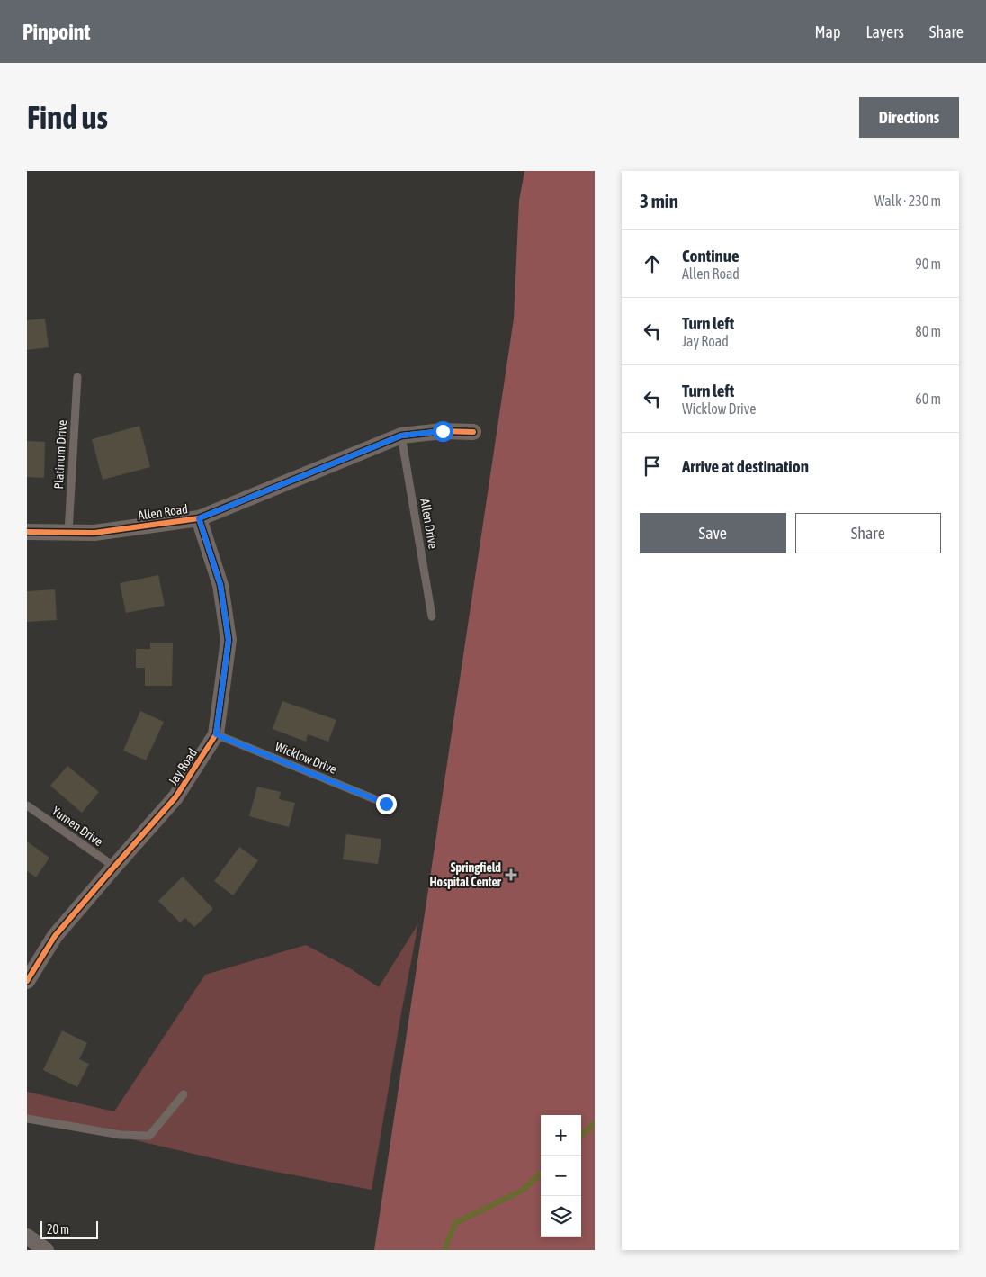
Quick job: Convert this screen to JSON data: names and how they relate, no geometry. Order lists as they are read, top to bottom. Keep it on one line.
{"streets":{"street":["Allen Road","Jay Road"],"lane":["Platinum Drive","Allen Drive","Wicklow Drive","Yumen Drive"]},"crossings":[["Platinum Drive","Allen Road"],["Allen Road","Allen Drive"],["Allen Road","Jay Road"],["Wicklow Drive","Jay Road"],["Jay Road","Yumen Drive"]],"places":{"health":["Springfield Hospital Center"]},"scale_bar":"20 m","page":{"header":"Pinpoint","nav":["Map","Layers","Share"],"buttons":["Directions",["Save","Share"]],"title":"Find us","heading":["3 min","Walk · 230 m"],"list":[["Continue","Allen Road","90 m"],["Turn left","Jay Road","80 m"],["Turn left","Wicklow Drive","60 m"],"Arrive at destination"],"map_buttons":["+","−"],"scale":"20 m"}}
